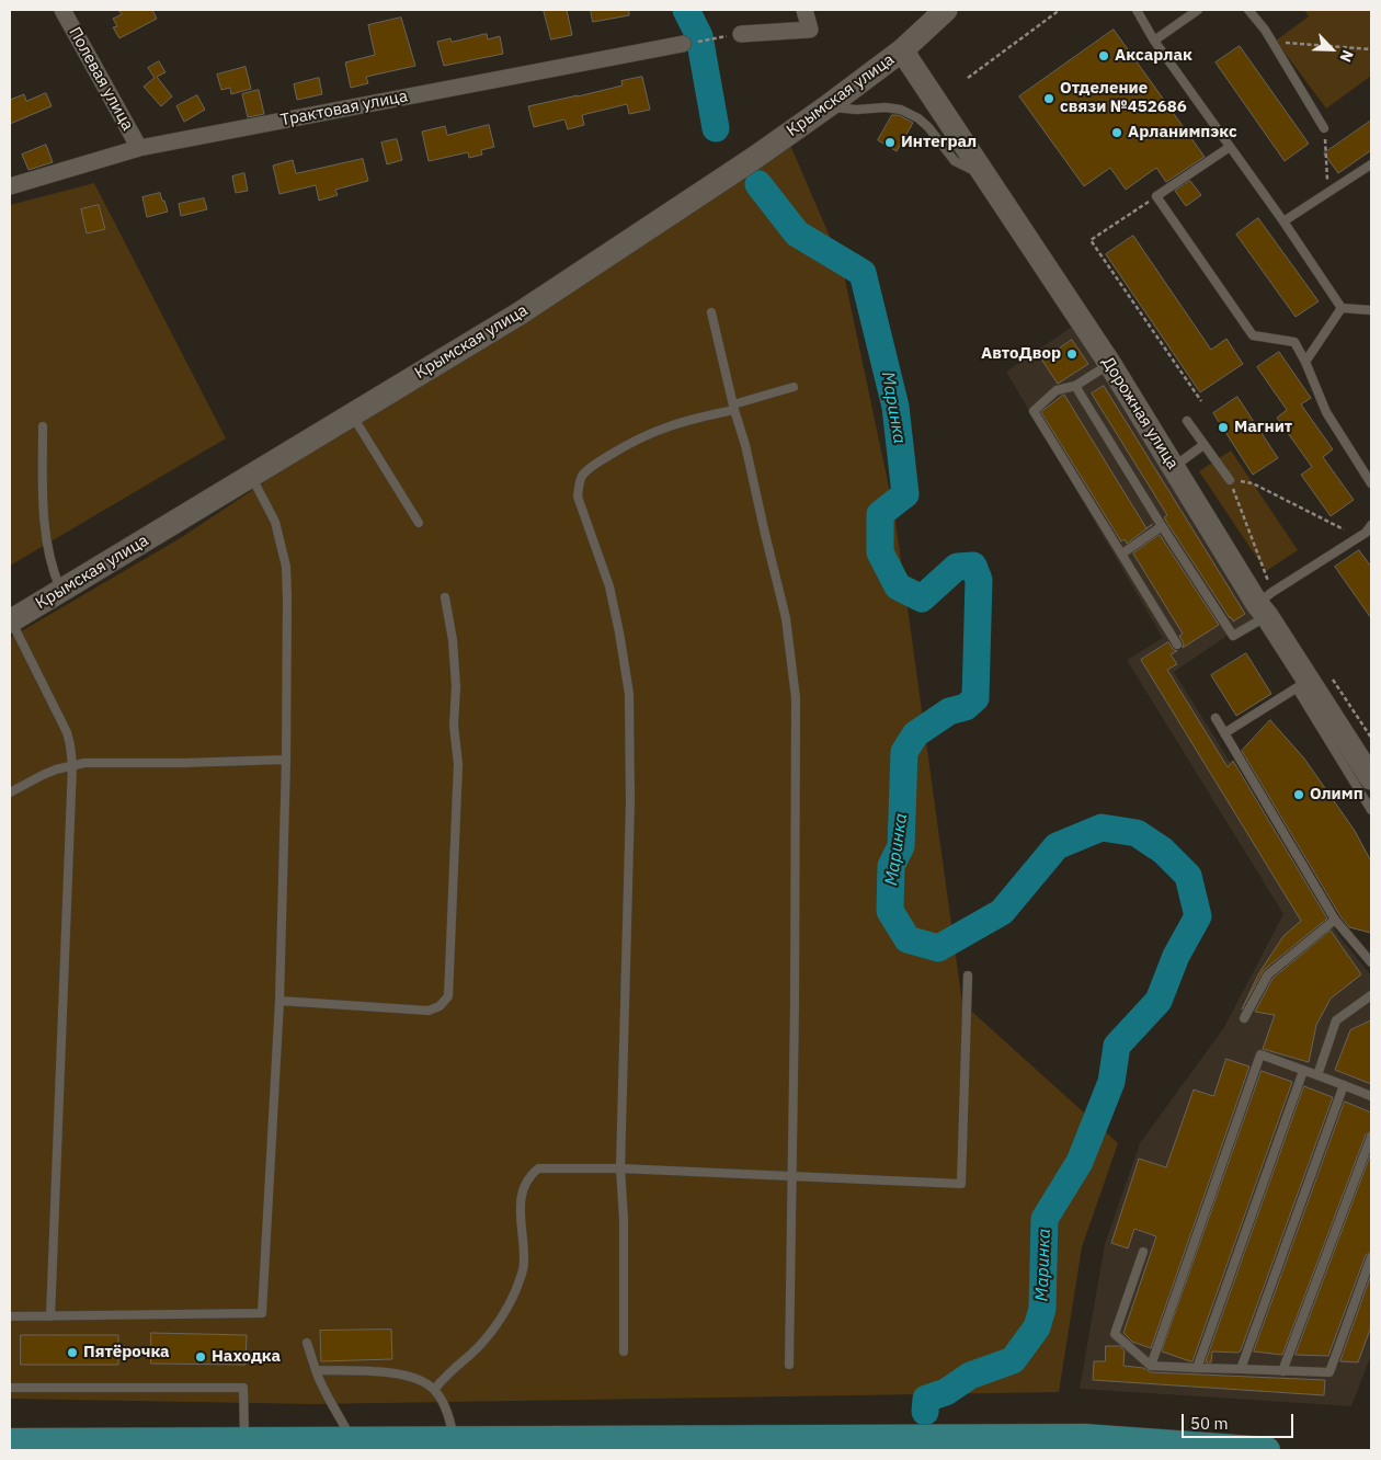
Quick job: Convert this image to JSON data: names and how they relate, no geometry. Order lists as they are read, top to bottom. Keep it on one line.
{"streets":{"main road":["Крымская улица","Дорожная улица"],"street":["Полевая улица","Трактовая улица"]},"crossings":[["Полевая улица","Трактовая улица"],["Крымская улица","Дорожная улица"]],"water":["Маринка"],"places":["Аксарлак","Отделение связи №452686","Арланимпэкс","Интеграл","АвтоДвор","Магнит","Олимп","Пятёрочка","Находка"],"scale_bar":"50 m","north":"bottom right"}
